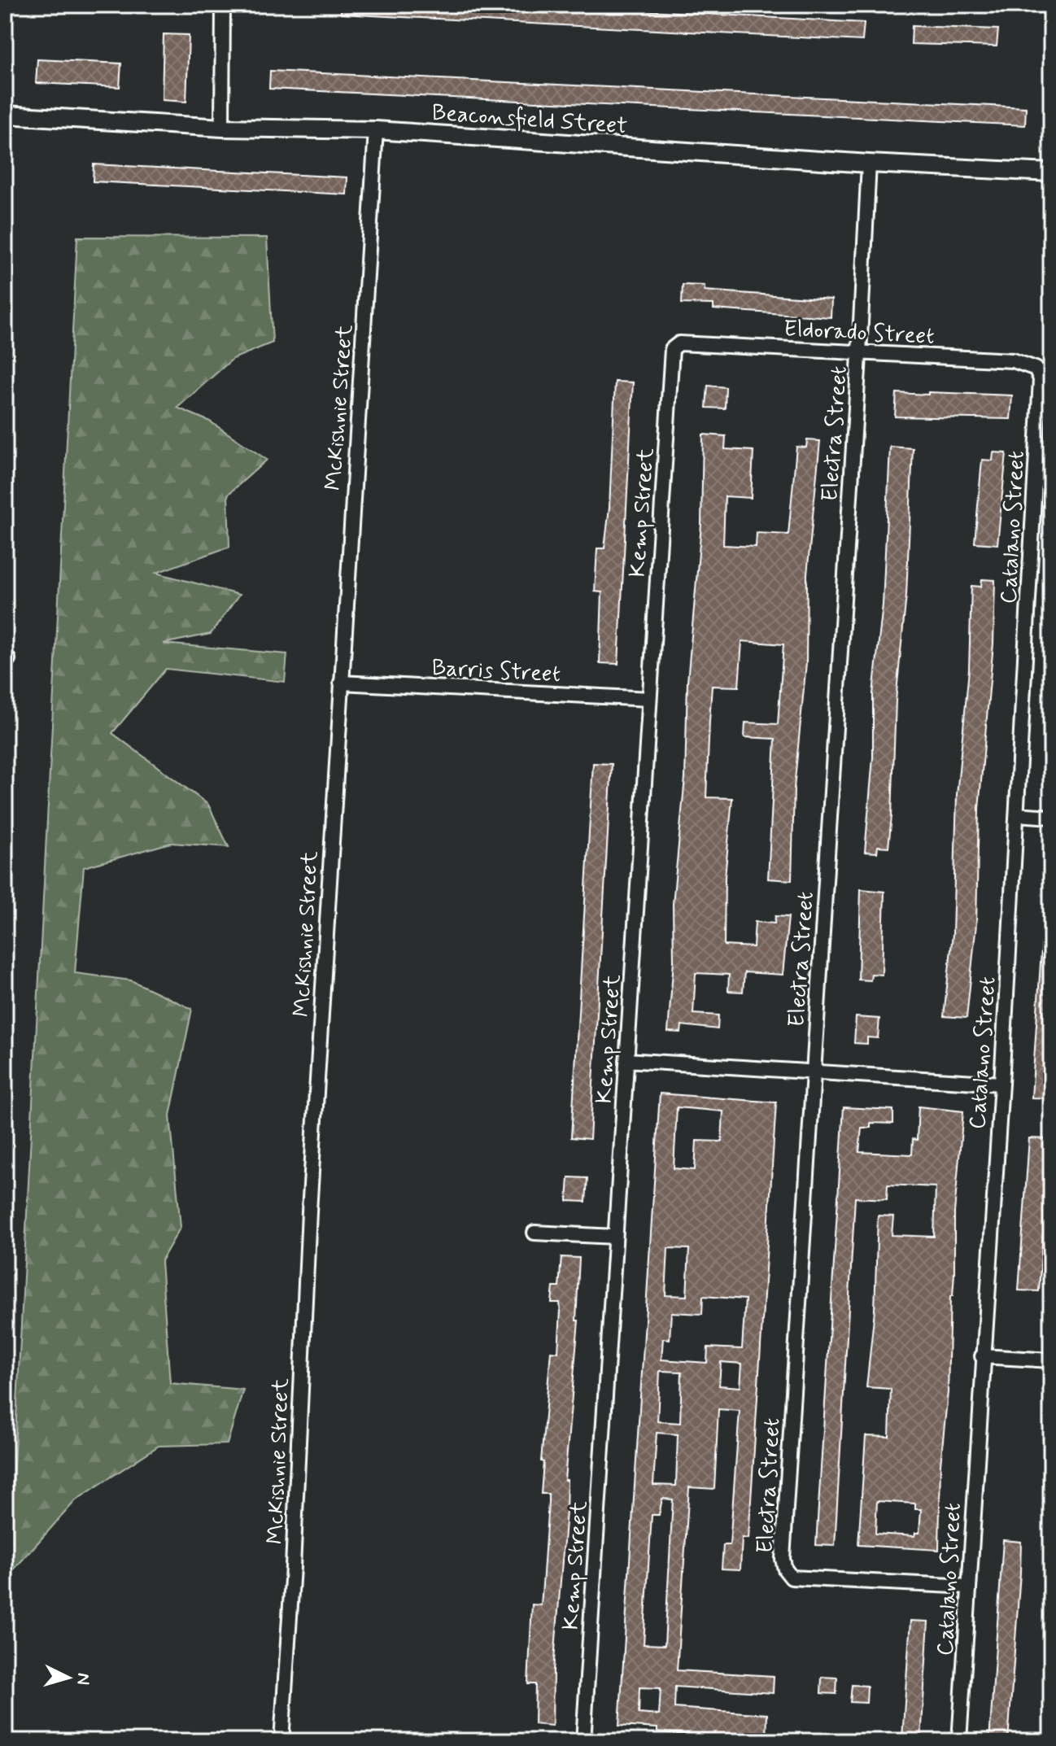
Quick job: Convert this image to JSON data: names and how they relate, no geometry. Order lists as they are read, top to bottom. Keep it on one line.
{"streets":{"street":["Beaconsfield Street","Eldorado Street","McKishnie Street","Electra Street","Kemp Street","Catalano Street","Barris Street"]},"crossings":[["Beaconsfield Street","McKishnie Street"],["Beaconsfield Street","Electra Street"],["Eldorado Street","Electra Street"],["Eldorado Street","Kemp Street"],["Eldorado Street","Catalano Street"],["McKishnie Street","Barris Street"],["Electra Street","Catalano Street"],["Kemp Street","Barris Street"]],"north":"right"}
